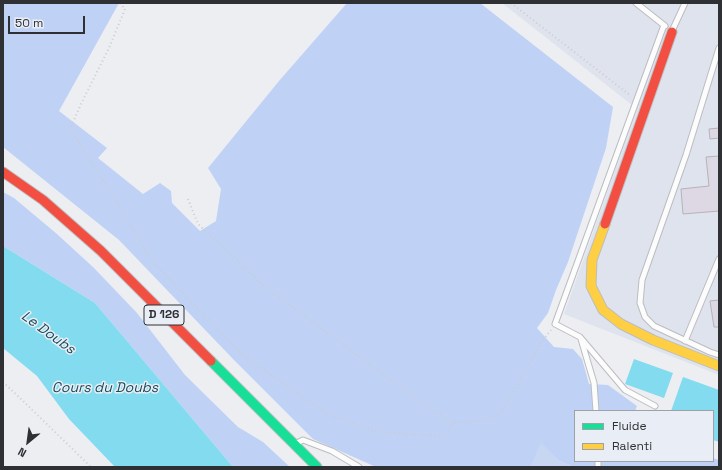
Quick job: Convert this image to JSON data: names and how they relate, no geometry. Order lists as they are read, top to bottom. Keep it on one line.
{"streets":{"main road":["D 126"]},"water":["Le Doubs","Cours du Doubs"],"legend":["Fluide","Ralenti"],"scale_bar":"50 m","north":"bottom left"}
